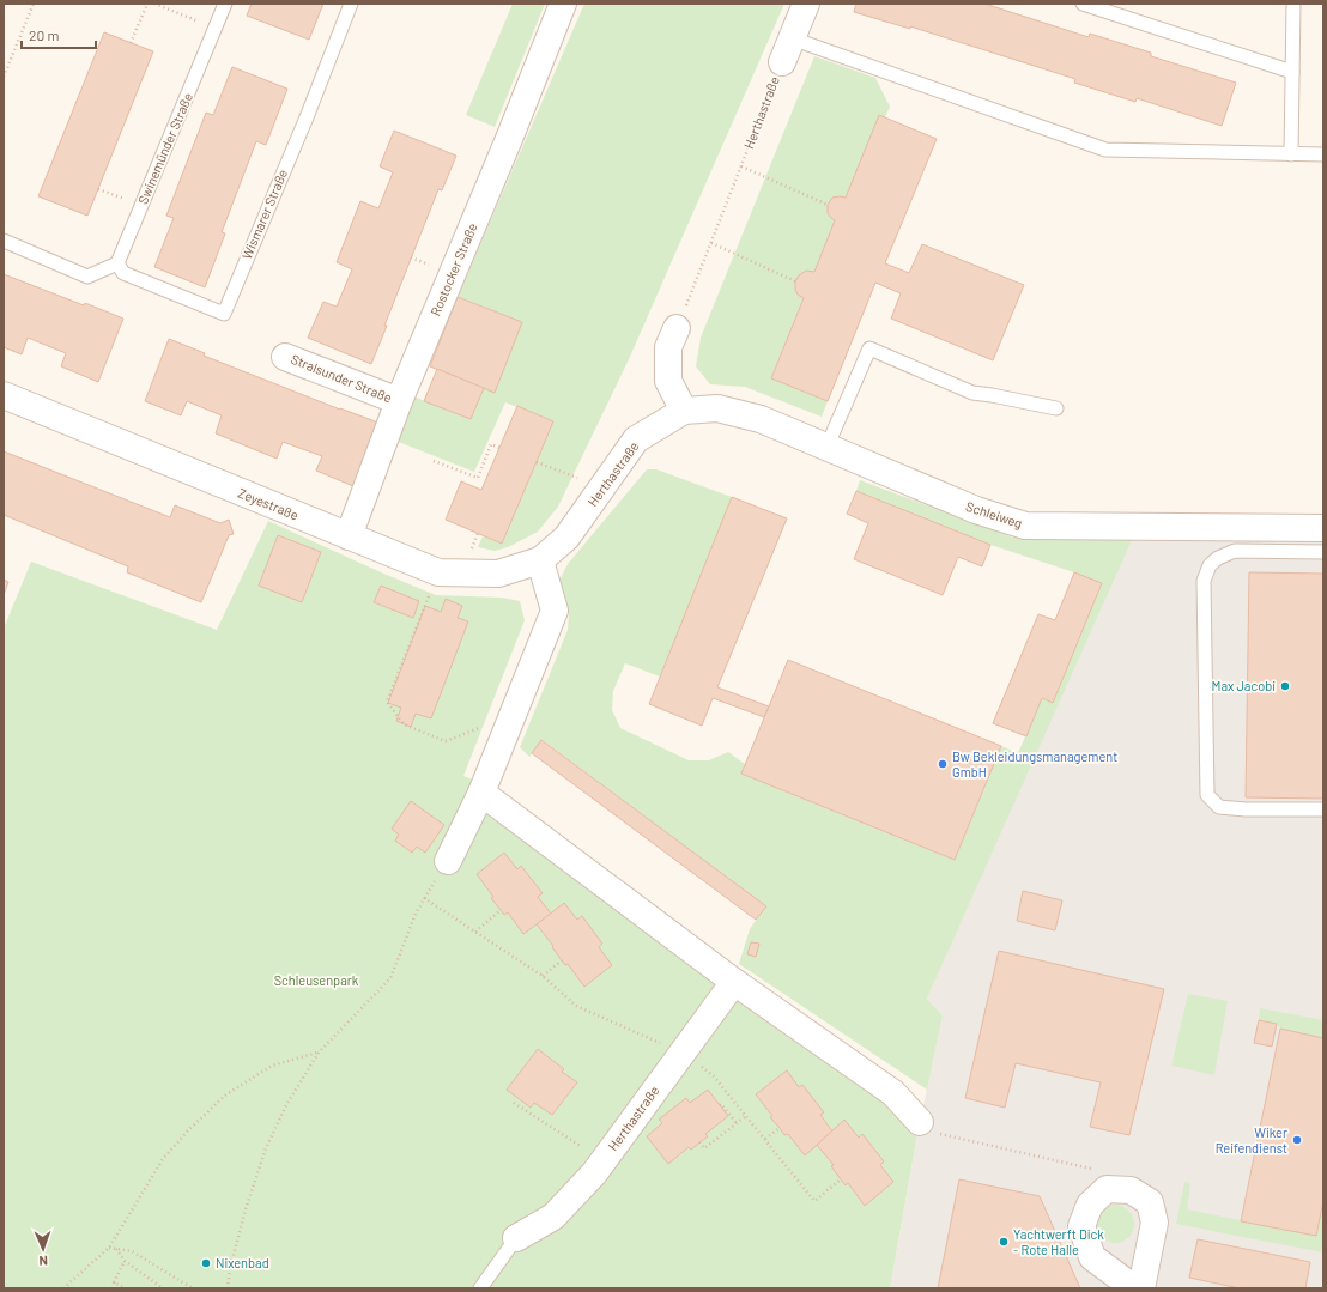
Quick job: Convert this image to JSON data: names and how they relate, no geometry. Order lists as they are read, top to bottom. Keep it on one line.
{"streets":{"street":["Herthastraße","Rostocker Straße","Stralsunder Straße","Zeyestraße","Schleiweg"],"lane":["Swinemünder Straße","Wismarer Straße"]},"crossings":[["Herthastraße","Zeyestraße"],["Herthastraße","Schleiweg"],["Swinemünder Straße","Wismarer Straße"],["Rostocker Straße","Stralsunder Straße"],["Rostocker Straße","Zeyestraße"]],"parks":["Schleusenpark"],"places":["Max Jacobi","Bw Bekleidungsmanagement GmbH","Wiker Reifendienst","Yachtwerft Dick - Rote Halle","Nixenbad"],"scale_bar":"20 m","north":"bottom"}
